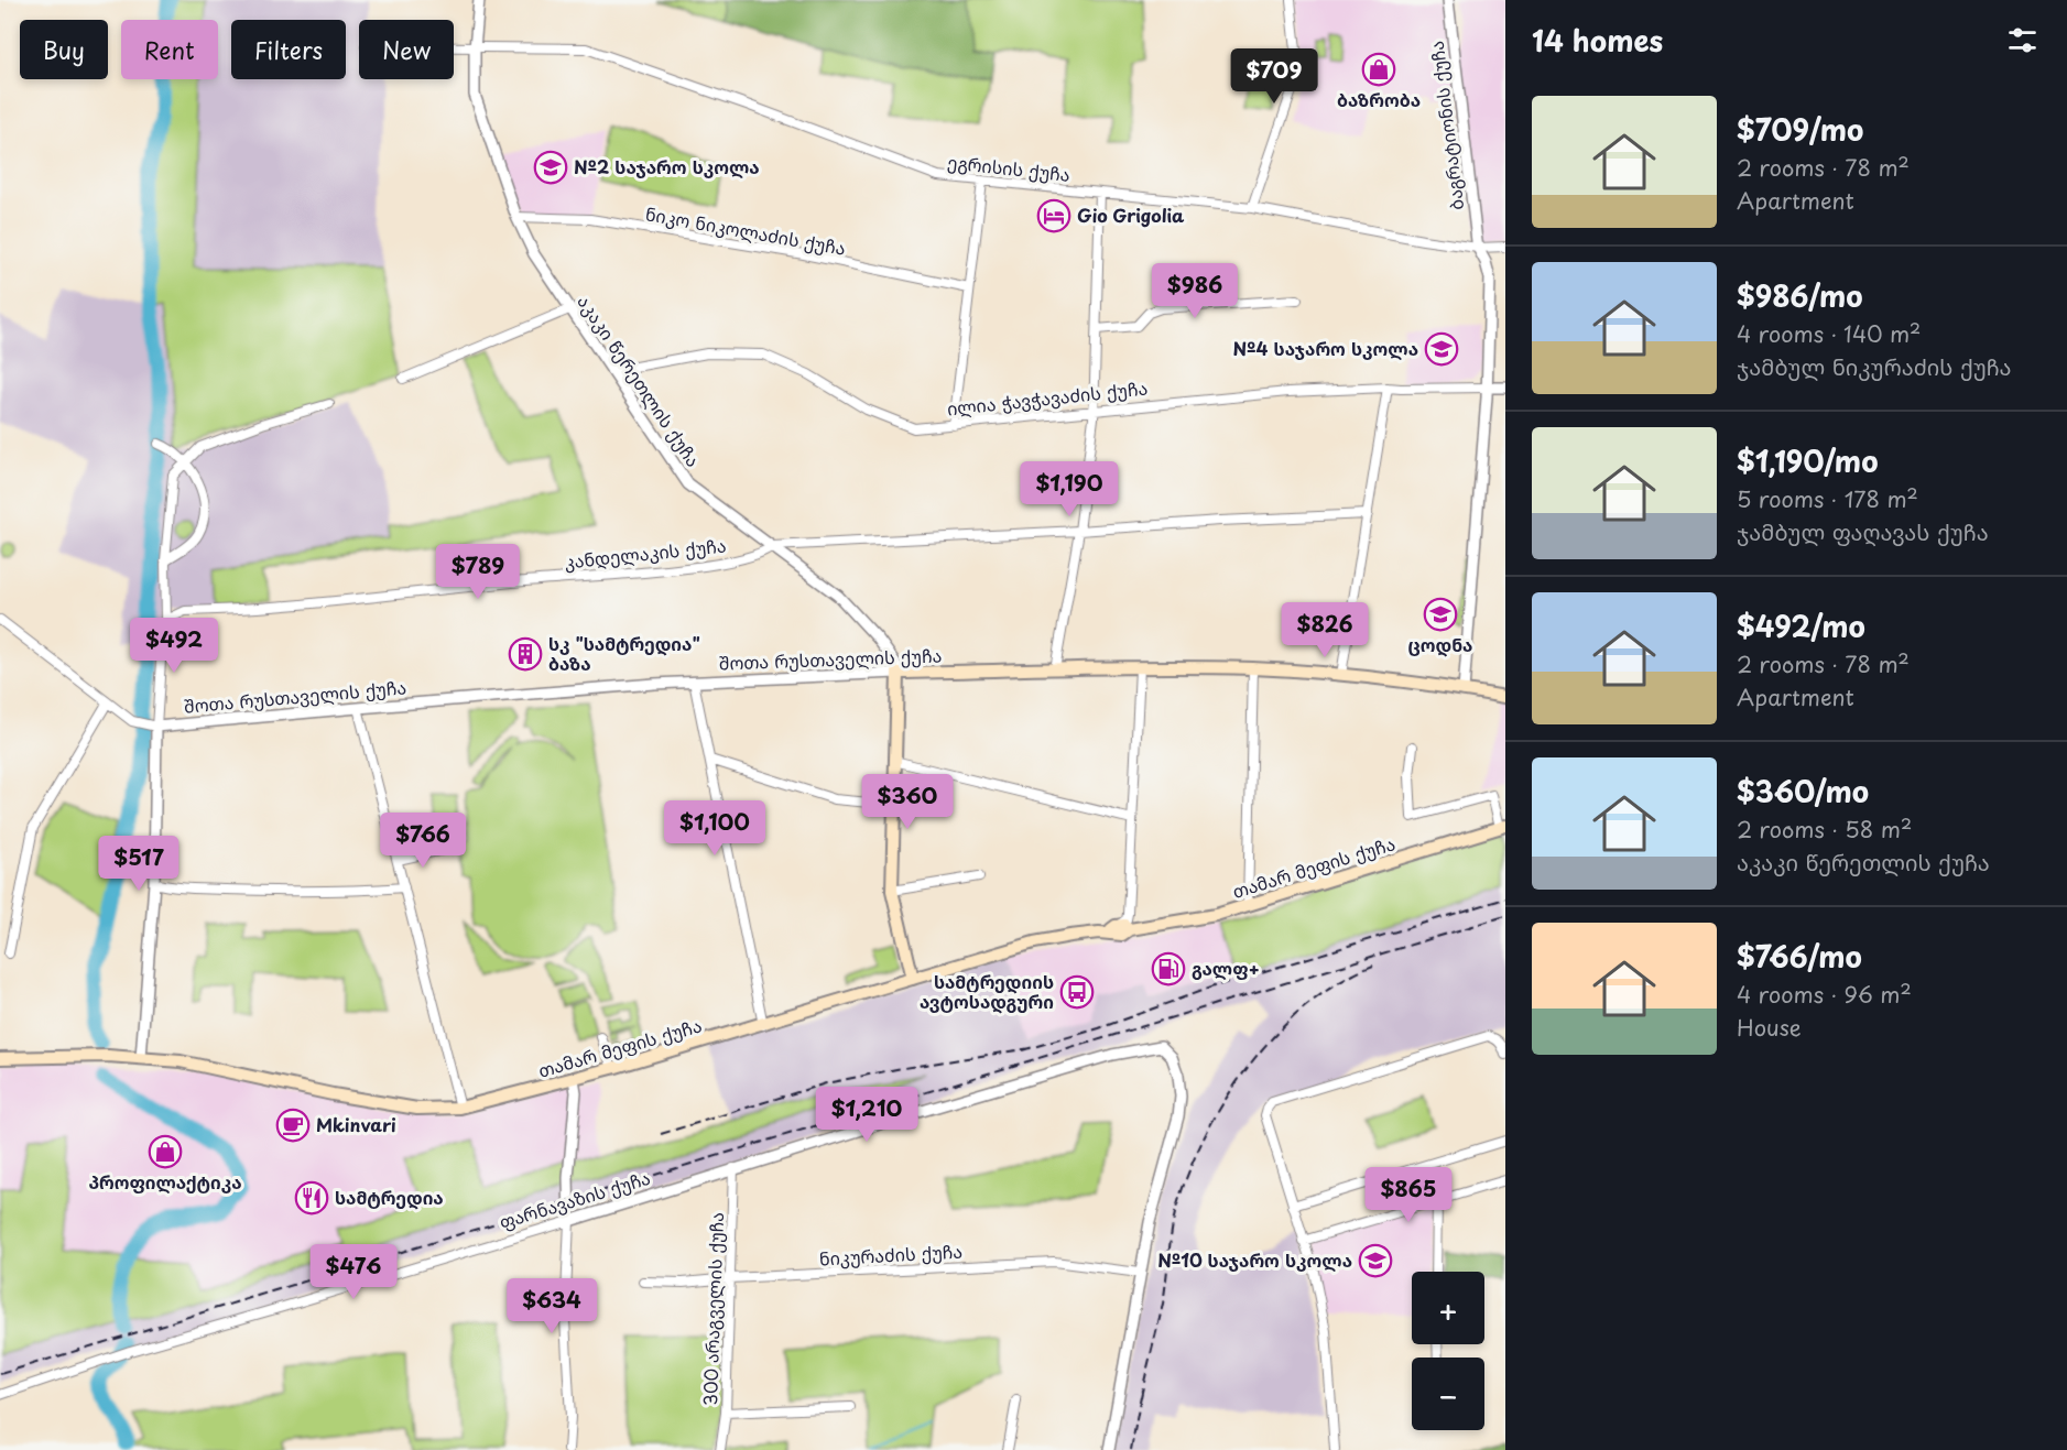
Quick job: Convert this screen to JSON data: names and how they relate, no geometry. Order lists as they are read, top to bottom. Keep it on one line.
{"streets":{"main road":["შოთა რუსთაველის ქუჩა","თამარ მეფის ქუჩა"],"street":["ბაგრატიონის ქუჩა","ეგრისის ქუჩა","ნიკო ნიკოლაძის ქუჩა","აკაკი წერეთლის ქუჩა","ილია ჭავჭავაძის ქუჩა","კანდელაკის ქუჩა","ფარნავაზის ქუჩა","ნიკურაძის ქუჩა","300 არაგველის ქუჩა"]},"crossings":[["ბაგრატიონის ქუჩა","ეგრისის ქუჩა"],["ბაგრატიონის ქუჩა","ილია ჭავჭავაძის ქუჩა"],["ბაგრატიონის ქუჩა","შოთა რუსთაველის ქუჩა"],["ეგრისის ქუჩა","აკაკი წერეთლის ქუჩა"],["ნიკო ნიკოლაძის ქუჩა","აკაკი წერეთლის ქუჩა"],["აკაკი წერეთლის ქუჩა","ილია ჭავჭავაძის ქუჩა"],["აკაკი წერეთლის ქუჩა","კანდელაკის ქუჩა"],["აკაკი წერეთლის ქუჩა","შოთა რუსთაველის ქუჩა"],["ფარნავაზის ქუჩა","ნიკურაძის ქუჩა"],["ფარნავაზის ქუჩა","300 არაგველის ქუჩა"],["ნიკურაძის ქუჩა","300 არაგველის ქუჩა"]],"places":{"shop":["ბაზრობა","პროფილაქტიკა"],"school or university":["№2 საჯარო სკოლა","№4 საჯარო სკოლა","ცოდნა","№10 საჯარო სკოლა"],"hotel":["Gio Grigolia"],"building":["სკ \"სამტრედია\" ბაზა"],"fuel station":["გალფ+"],"bus stop":["სამტრედიის ავტოსადგური"],"cafe":["Mkinvari"],"restaurant":["სამტრედია"]},"page":{"heading":"14 homes","chip":["Buy","Rent","Filters","New"],"price":["$709","$986","$1,190","$789","$826","$492","$360","$1,100","$766","$517","$1,210","$865","$476","$634"],"list":[{"name":"$709/mo","note":"2 rooms · 78 m² · Apartment"},{"name":"$986/mo","note":"4 rooms · 140 m² · ჯამბულ ნიკურაძის ქუჩა"},{"name":"$1,190/mo","note":"5 rooms · 178 m² · ჯამბულ ფაღავას ქუჩა"},{"name":"$492/mo","note":"2 rooms · 78 m² · Apartment"},{"name":"$360/mo","note":"2 rooms · 58 m² · აკაკი წერეთლის ქუჩა"},{"name":"$766/mo","note":"4 rooms · 96 m² · House"}],"map_buttons":["+","−"]}}
